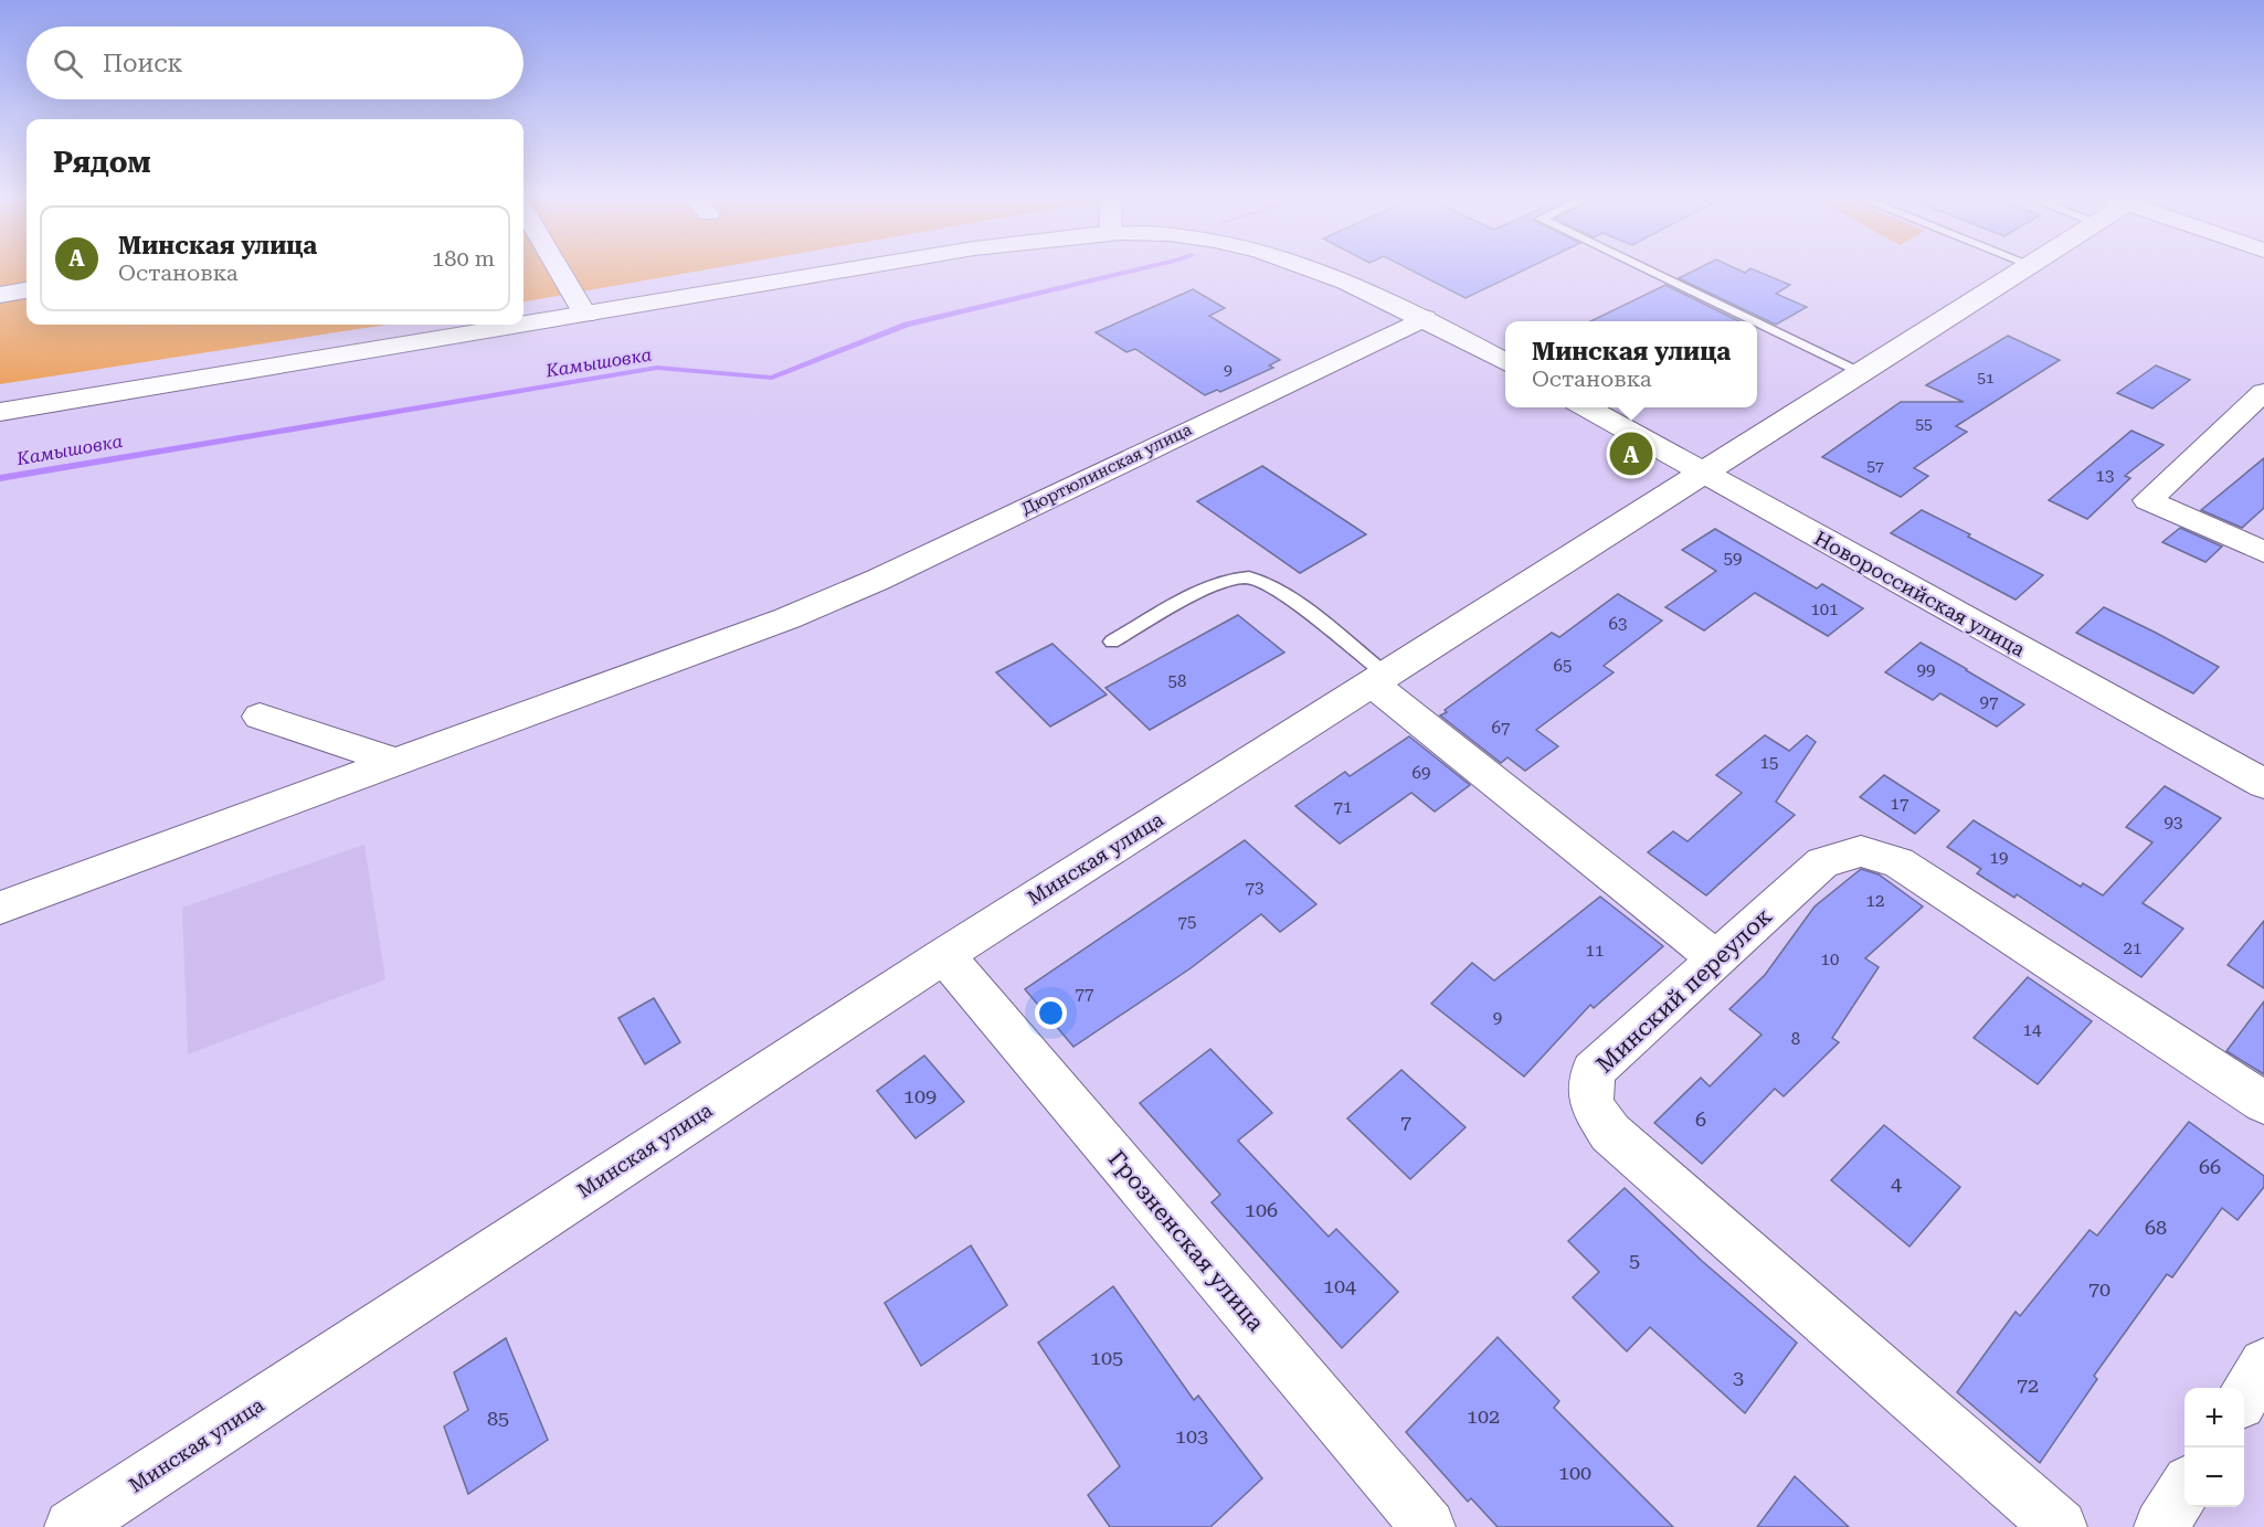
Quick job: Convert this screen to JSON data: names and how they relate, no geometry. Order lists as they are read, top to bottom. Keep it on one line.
{"streets":{"street":["Дюртюлинская улица","Новороссийская улица","Минская улица","Минский переулок","Грозненская улица"]},"crossings":[["Новороссийская улица","Минская улица"],["Минская улица","Грозненская улица"]],"water":["Камышовка"],"house_numbers":["9","51","55","57","13","59","101","63","65","99","58","97","67","15","69","17","71","93","19","73","12","75","21","11","10","77","9","14","8","109","6","7","66","4","106","68","5","104","70","105","3","72","102","85","103","100"],"page":{"search":"Поиск","heading":"Рядом","list":[{"mark":"A","name":"Минская улица","note":"Остановка","value":"180 m"}],"popup":["Минская улица","Остановка"],"pins":"A","map_buttons":["+","−"]}}
